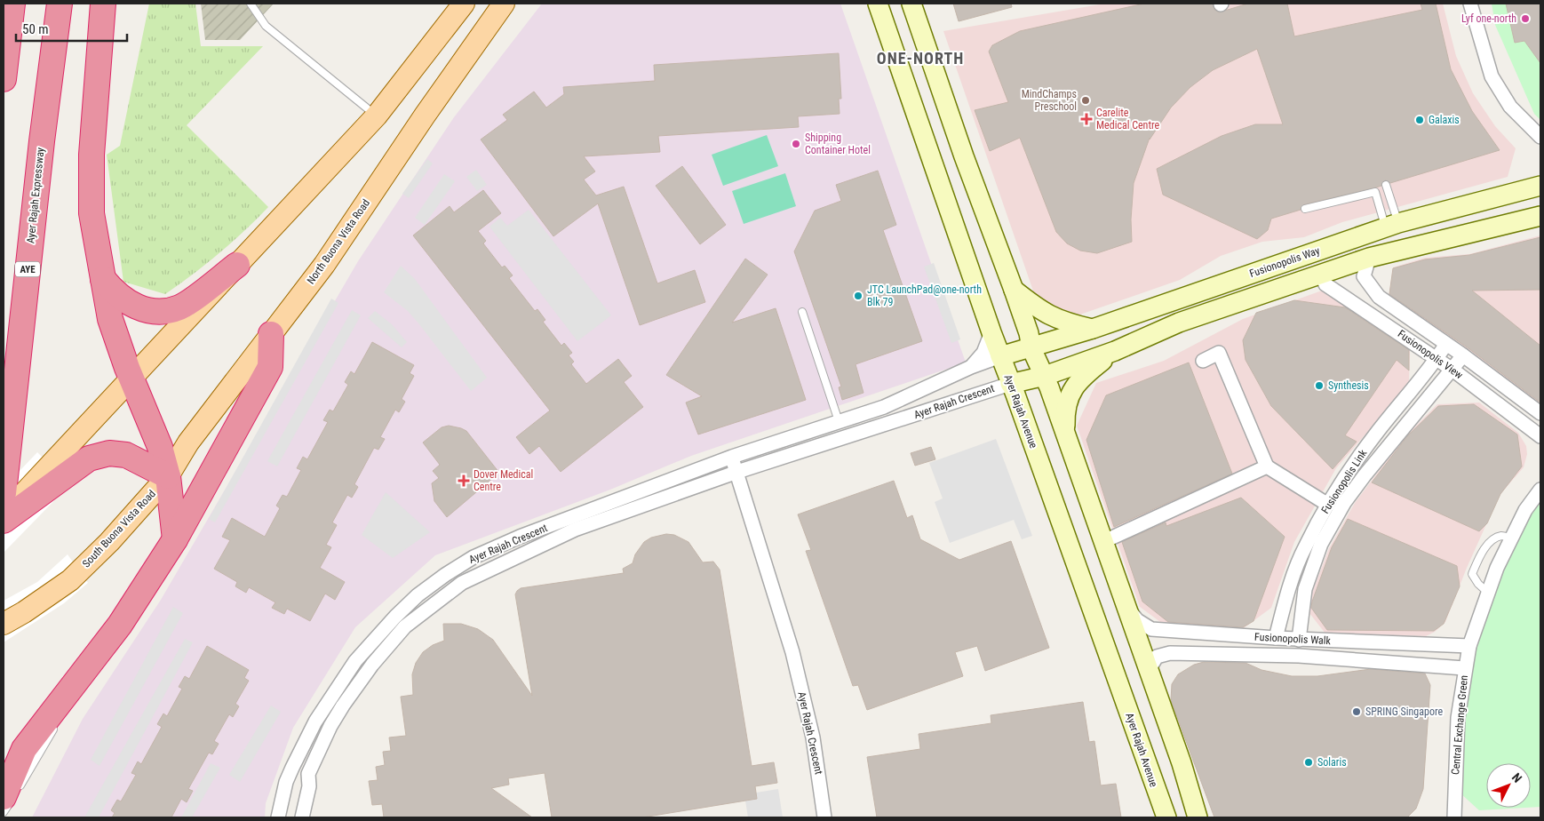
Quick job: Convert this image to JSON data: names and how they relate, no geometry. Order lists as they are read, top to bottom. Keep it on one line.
{"streets":{"highway":["Ayer Rajah Expressway","AYE"],"main road":["North Buona Vista Road","South Buona Vista Road"],"street":["Fusionopolis Way","Fusionopolis View","Ayer Rajah Crescent","Ayer Rajah Avenue","Fusionopolis Link","Fusionopolis Walk","Central Exchange Green"]},"crossings":[["North Buona Vista Road","South Buona Vista Road"],["Fusionopolis Way","Fusionopolis View"],["Fusionopolis Way","Ayer Rajah Crescent"],["Fusionopolis View","Fusionopolis Link"],["Ayer Rajah Crescent","Ayer Rajah Avenue"],["Fusionopolis Link","Fusionopolis Walk"],["Fusionopolis Walk","Central Exchange Green"]],"districts":["ONE-NORTH"],"places":{"other":["Lyf one-north","MindChamps Preschool","Galaxis","Shipping Container Hotel","JTC LaunchPad@one-north Blk 79","Synthesis","SPRING Singapore","Solaris"],"health":["Carelite Medical Centre","Dover Medical Centre"]},"scale_bar":"50 m","north":"top right"}
